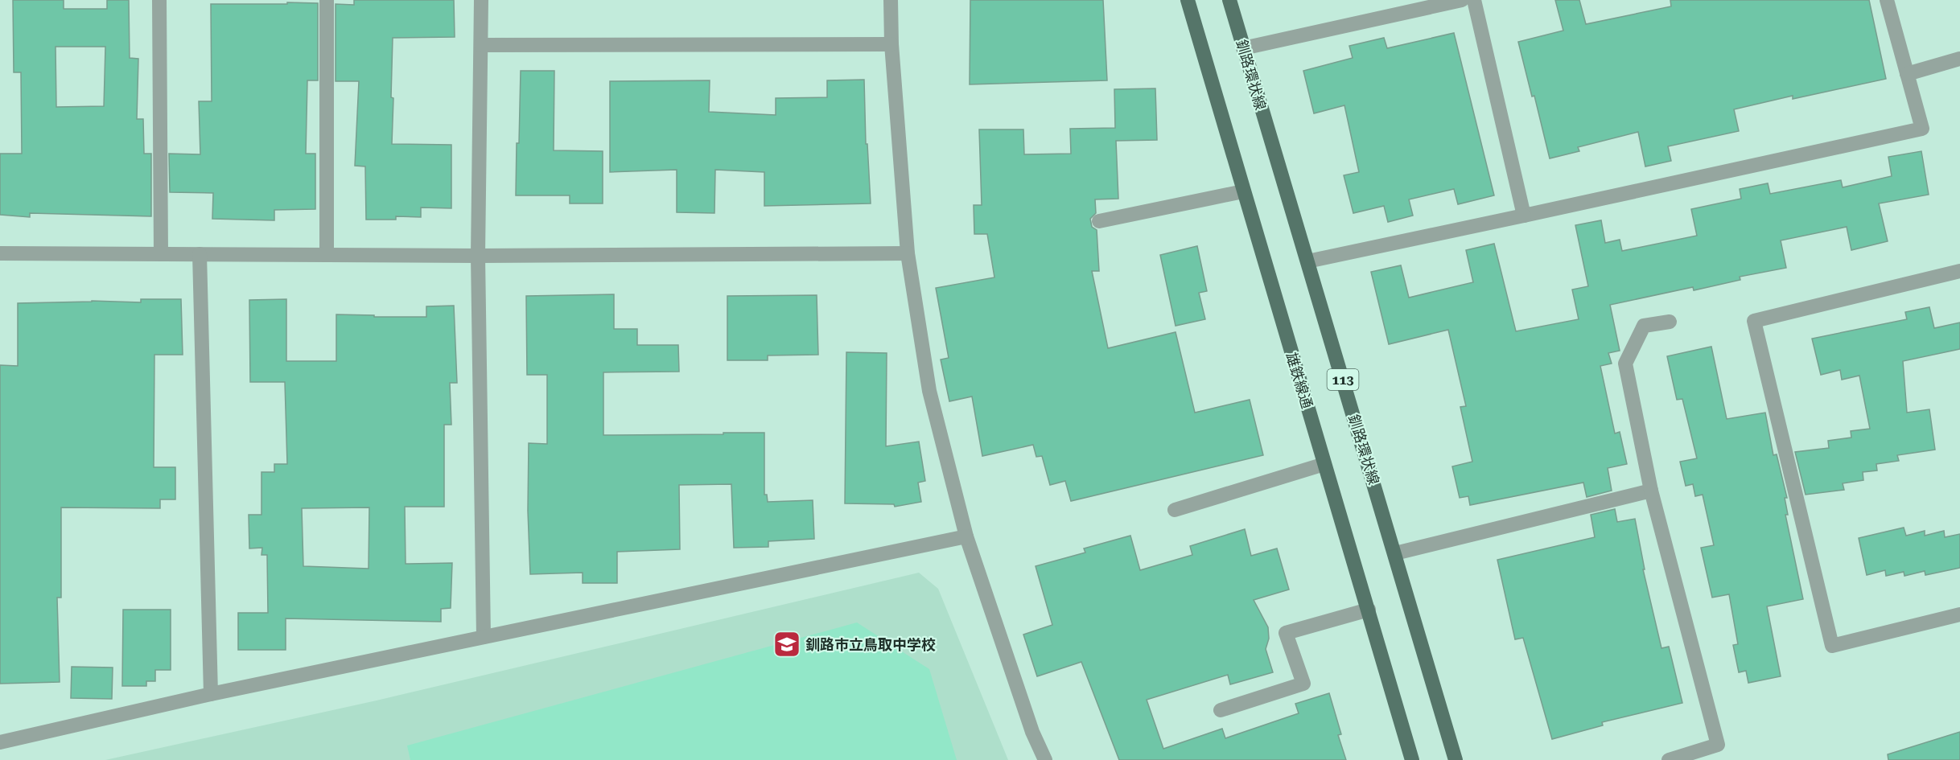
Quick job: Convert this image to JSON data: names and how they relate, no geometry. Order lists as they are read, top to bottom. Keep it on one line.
{"streets":{"main road":["釧路環状線","113","雄鉄線通"]},"places":{"school or university":["釧路市立鳥取中学校"]}}
